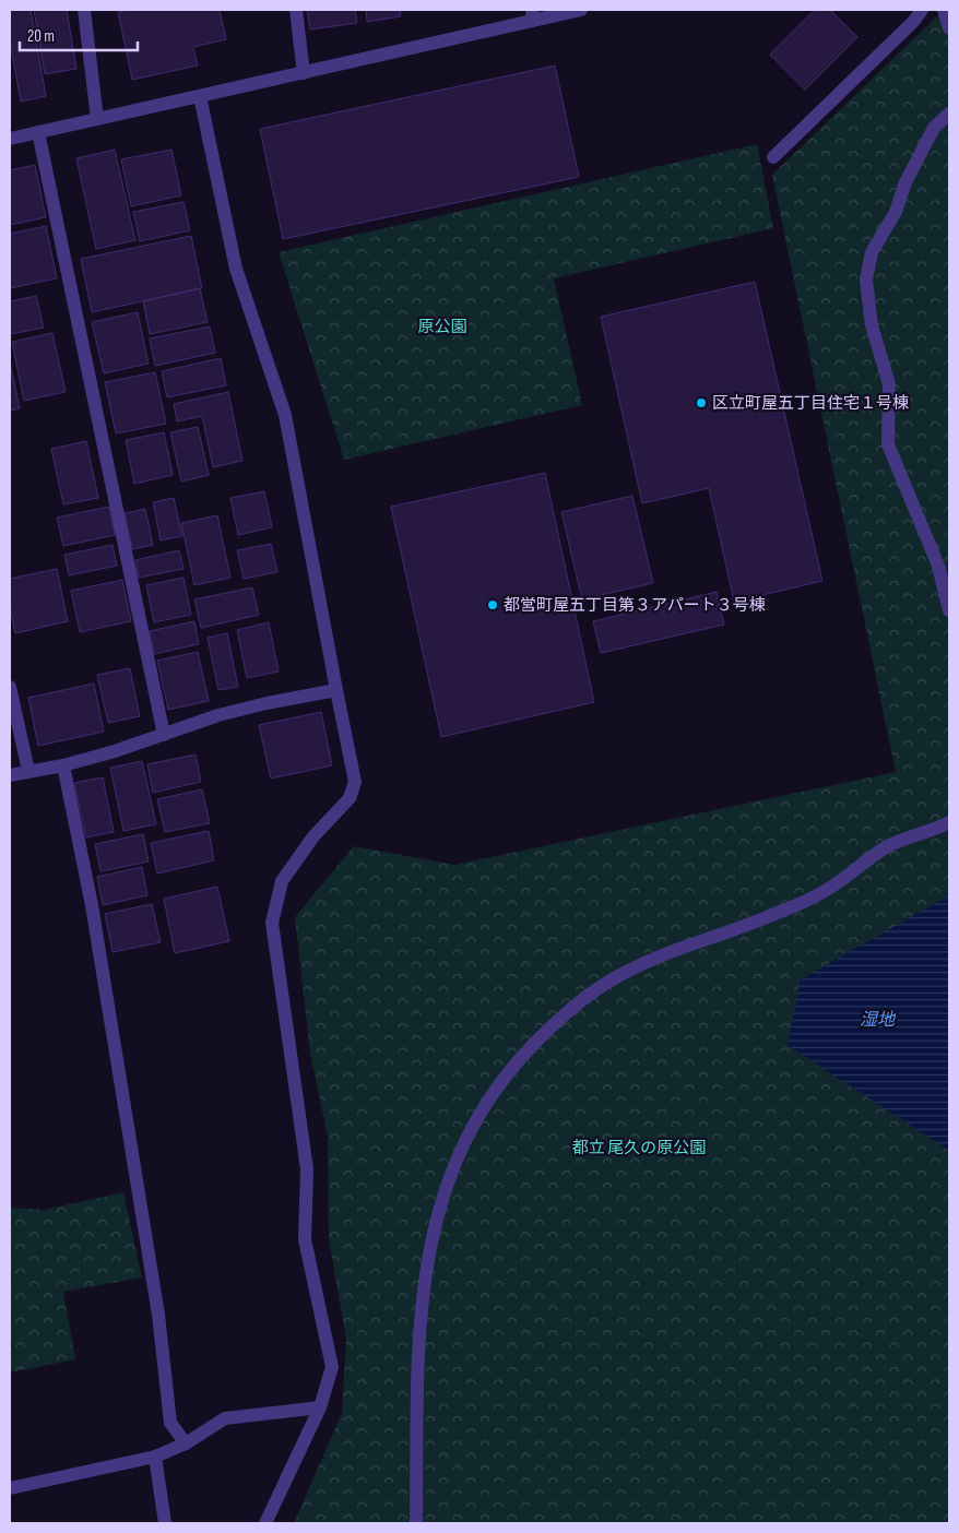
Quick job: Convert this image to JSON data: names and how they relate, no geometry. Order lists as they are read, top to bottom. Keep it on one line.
{"water":["湿地"],"parks":["原公園","都立 尾久の原公園"],"places":["区立町屋五丁目住宅１号棟","都営町屋五丁目第３アパート３号棟"],"scale_bar":"20 m"}
